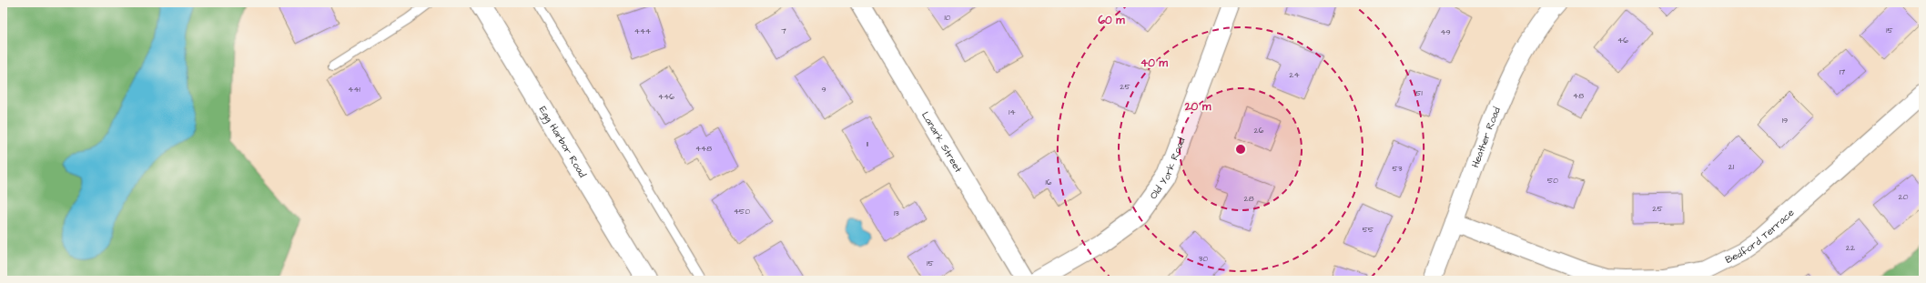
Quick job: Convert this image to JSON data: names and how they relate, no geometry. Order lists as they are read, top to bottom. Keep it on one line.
{"streets":{"main road":["Egg Harbor Road"],"street":["Heather Road","Lanark Street","Old York Road","Bedford Terrace"]},"crossings":[["Heather Road","Bedford Terrace"]],"house_numbers":["10","15","444","7","49","46","17","24","25","441","9","51","48","446","14","19","26","11","448","21","53","50","16","20","28","25","450","13","55","22","30","15"],"rings":["60 m","40 m","20 m"]}
